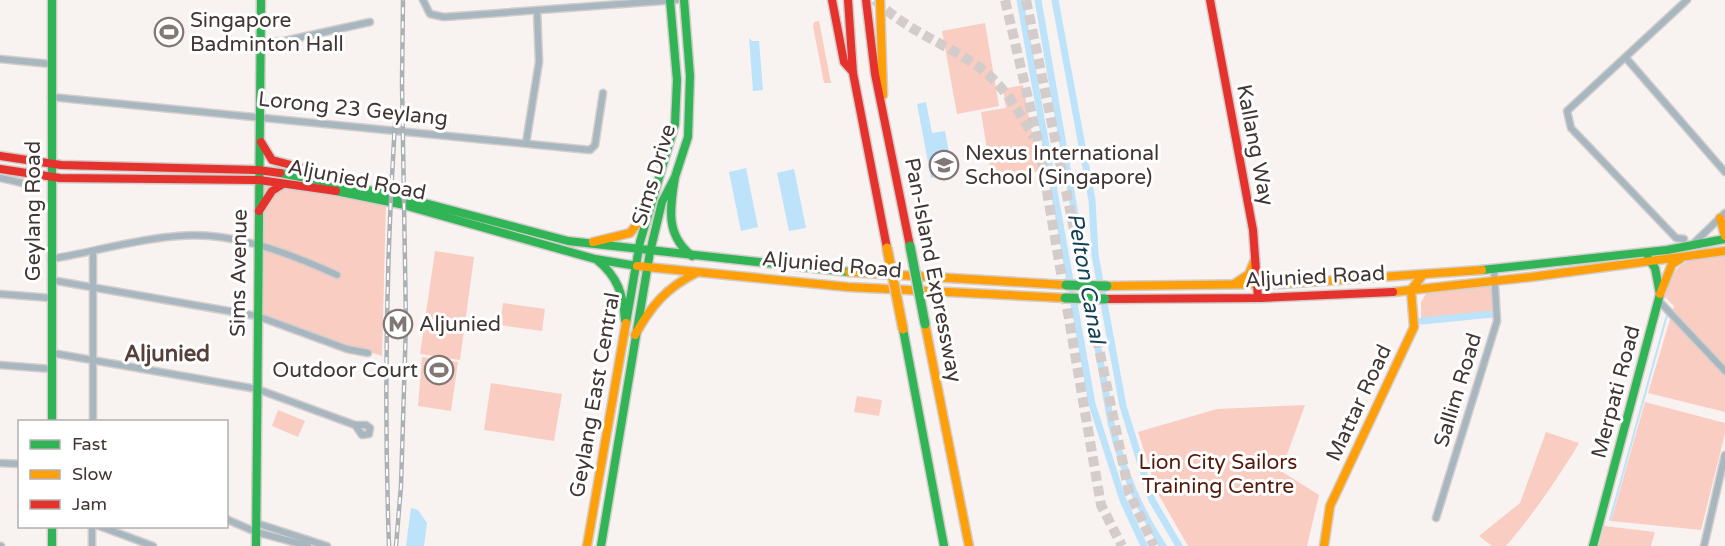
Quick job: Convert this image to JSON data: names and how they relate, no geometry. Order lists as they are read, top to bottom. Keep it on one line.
{"streets":{"main road":["Kallang Way","Sims Drive","Aljunied Road","Geylang Road","Pan-Island Expressway","Sims Avenue","Merpati Road","Geylang East Central","Mattar Road"],"street":["Lorong 23 Geylang","Sallim Road"]},"crossings":[["Lorong 23 Geylang","Geylang Road"],["Lorong 23 Geylang","Sims Avenue"],["Kallang Way","Aljunied Road"],["Sims Drive","Aljunied Road"],["Sims Drive","Geylang East Central"],["Aljunied Road","Geylang Road"],["Aljunied Road","Sims Avenue"],["Aljunied Road","Sallim Road"],["Aljunied Road","Merpati Road"],["Aljunied Road","Geylang East Central"],["Aljunied Road","Mattar Road"]],"districts":["Aljunied"],"water":["Pelton Canal"],"parks":["Lion City Sailors Training Centre"],"places":{"sports":["Singapore Badminton Hall","Outdoor Court"],"school or university":["Nexus International School (Singapore)"],"metro station":["Aljunied"]},"legend":["Fast","Slow","Jam"]}
